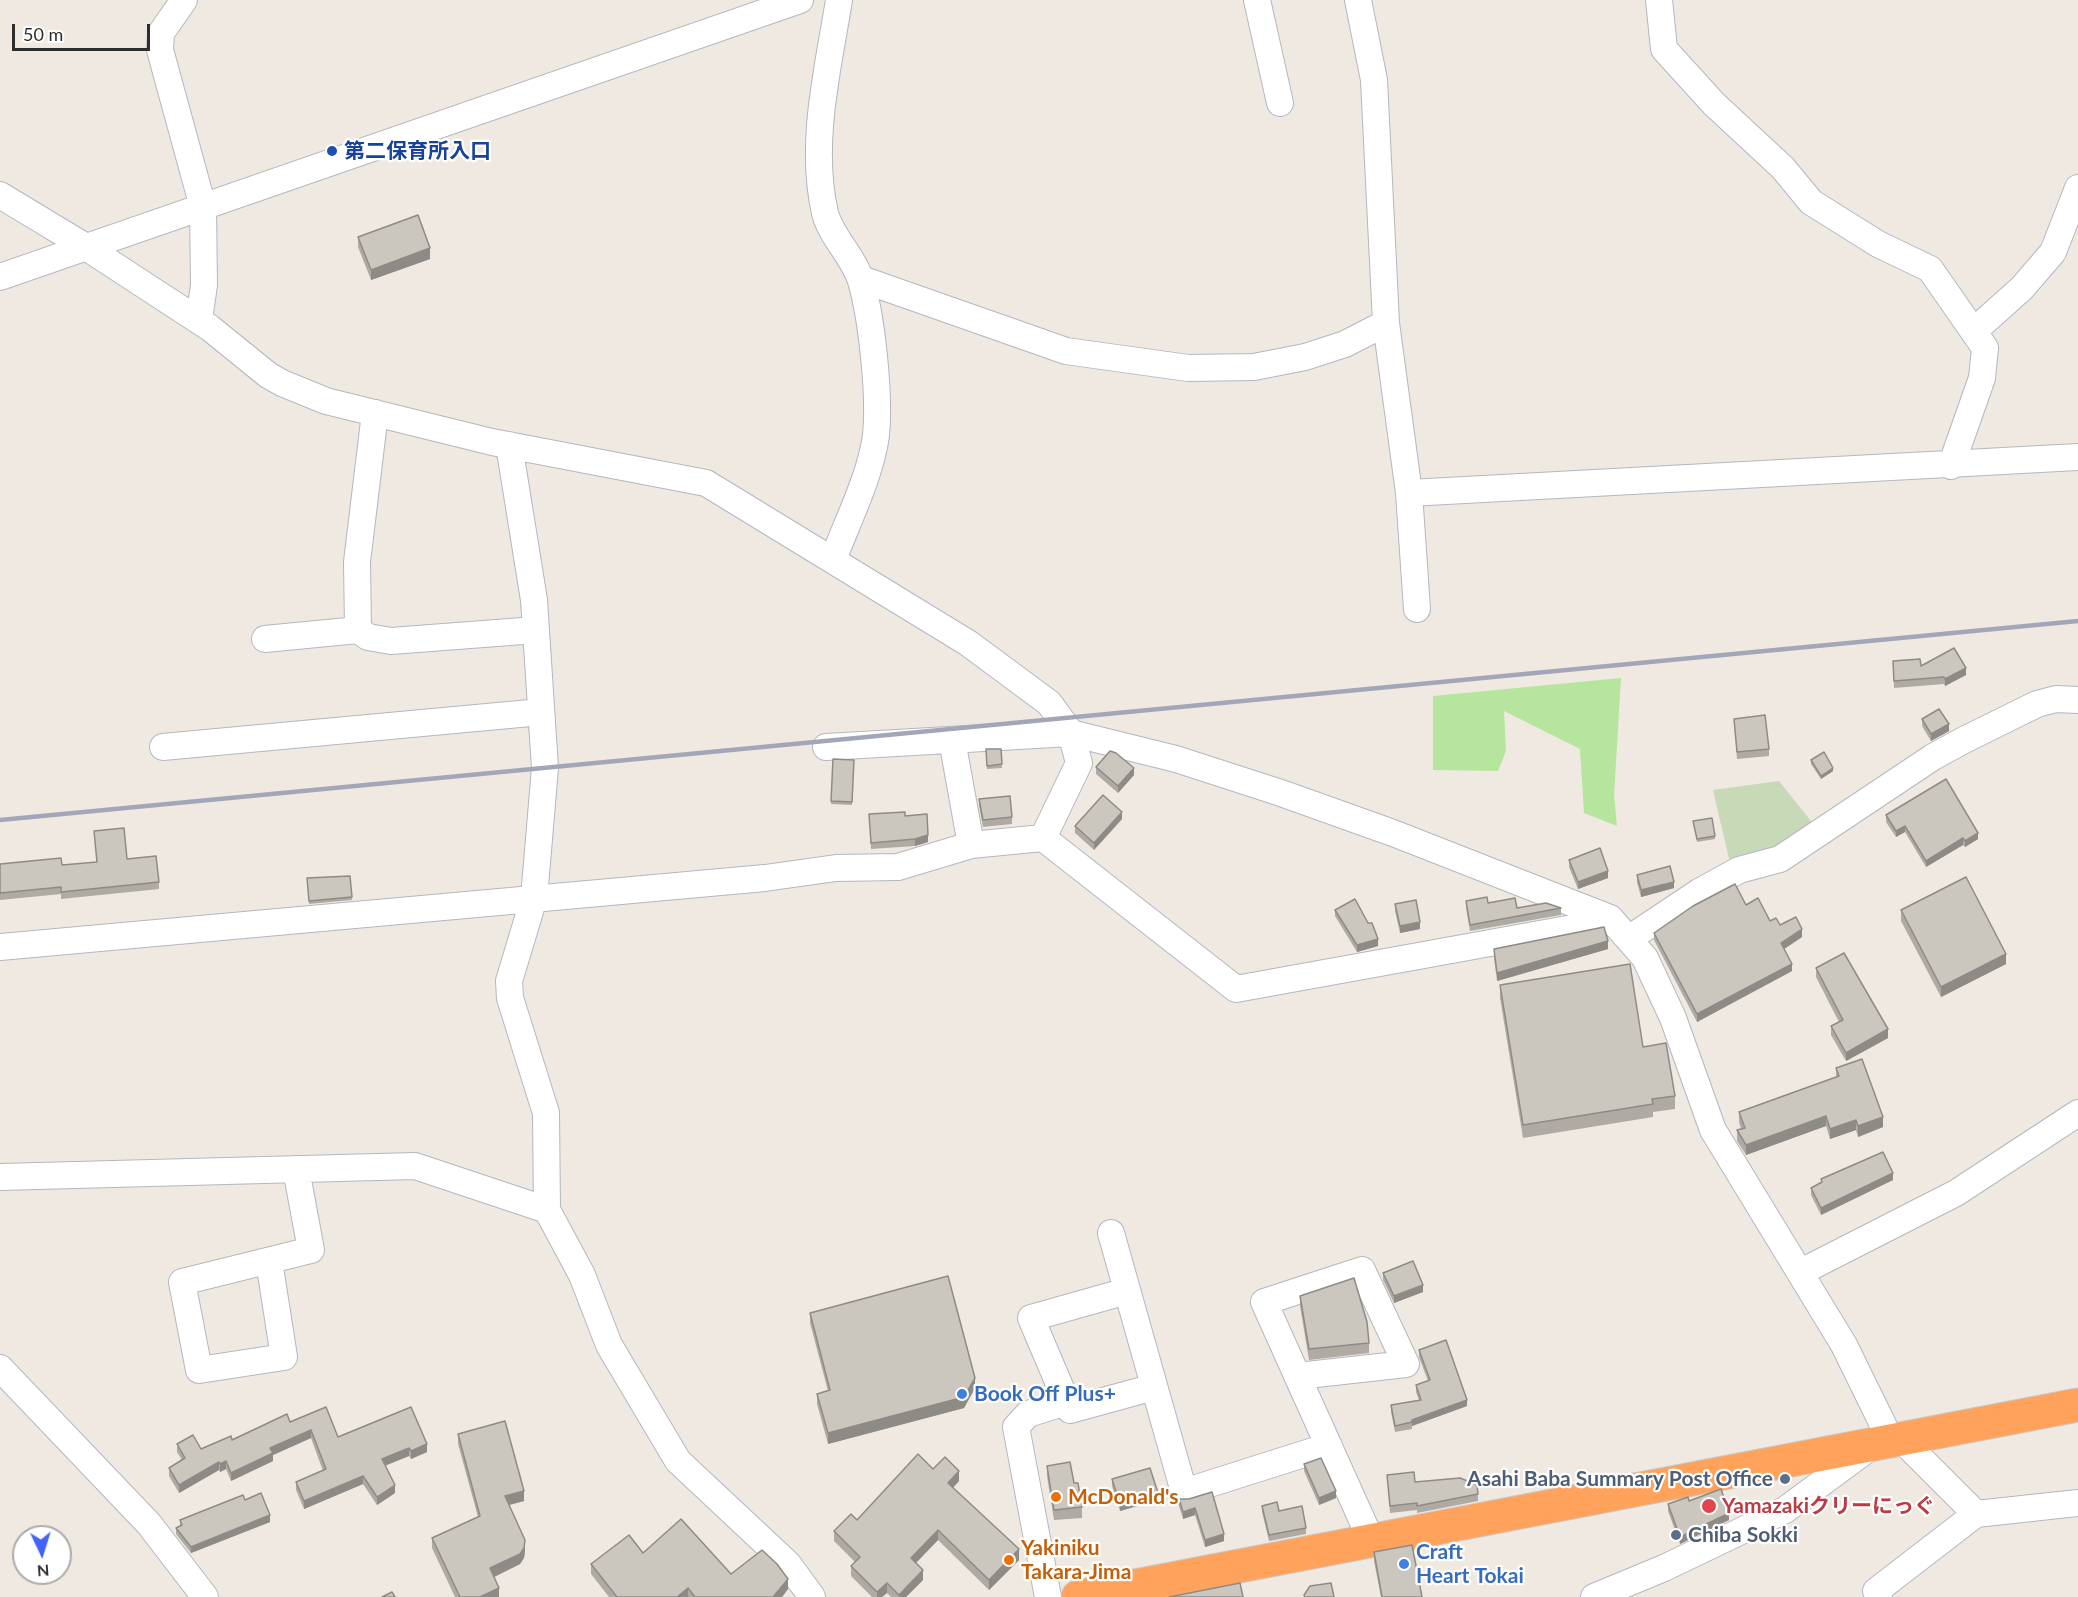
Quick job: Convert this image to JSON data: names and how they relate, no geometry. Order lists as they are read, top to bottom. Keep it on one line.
{"places":["第二保育所入口","Book Off Plus+","Asahi Baba Summary Post Office","McDonald's","Yamazakiクリーにっぐ","Chiba Sokki","Yakiniku Takara-Jima","Craft Heart Tokai"],"scale_bar":"50 m","north":"bottom"}
